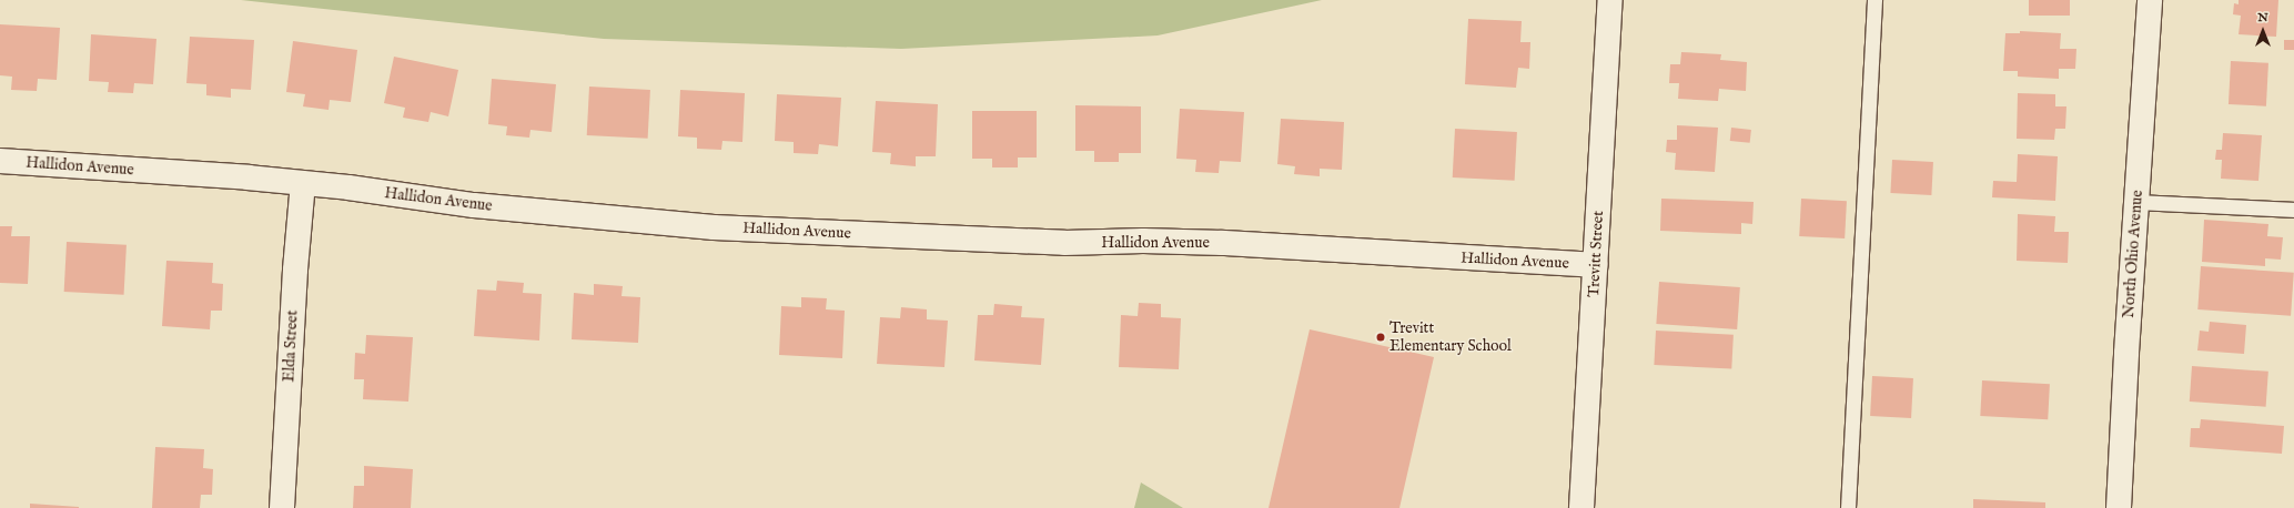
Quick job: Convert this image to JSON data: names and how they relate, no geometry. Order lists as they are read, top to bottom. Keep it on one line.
{"streets":{"street":["Hallidon Avenue","Trevitt Street","North Ohio Avenue","Elda Street"]},"crossings":[["Hallidon Avenue","Trevitt Street"],["Hallidon Avenue","Elda Street"]],"places":["Trevitt Elementary School"],"north":"top"}
